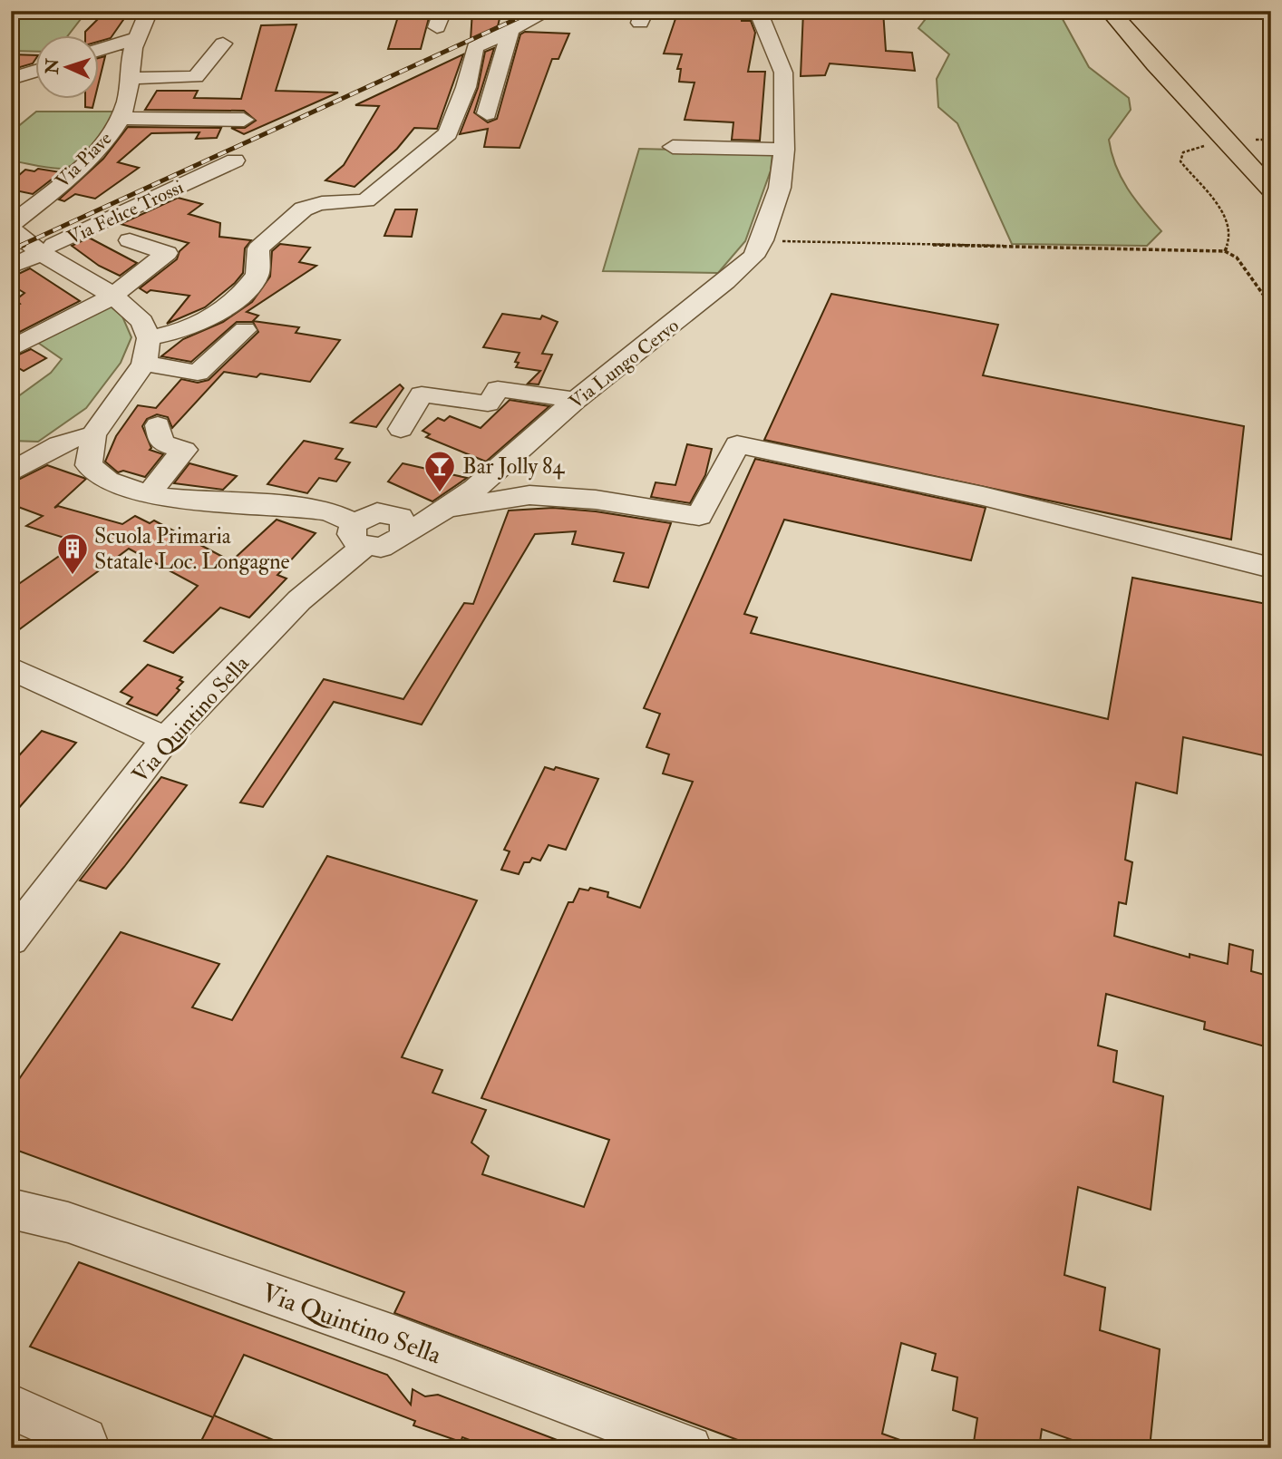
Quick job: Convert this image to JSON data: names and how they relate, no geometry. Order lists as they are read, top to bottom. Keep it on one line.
{"streets":{"street":["Via Piave","Via Felice Trossi","Via Lungo Cervo","Via Quintino Sella"]},"crossings":[["Via Piave","Via Felice Trossi"],["Via Lungo Cervo","Via Quintino Sella"]],"places":{"bar":["Bar Jolly 84"],"building":["Scuola Primaria Statale Loc. Longagne"]},"north":"left"}
